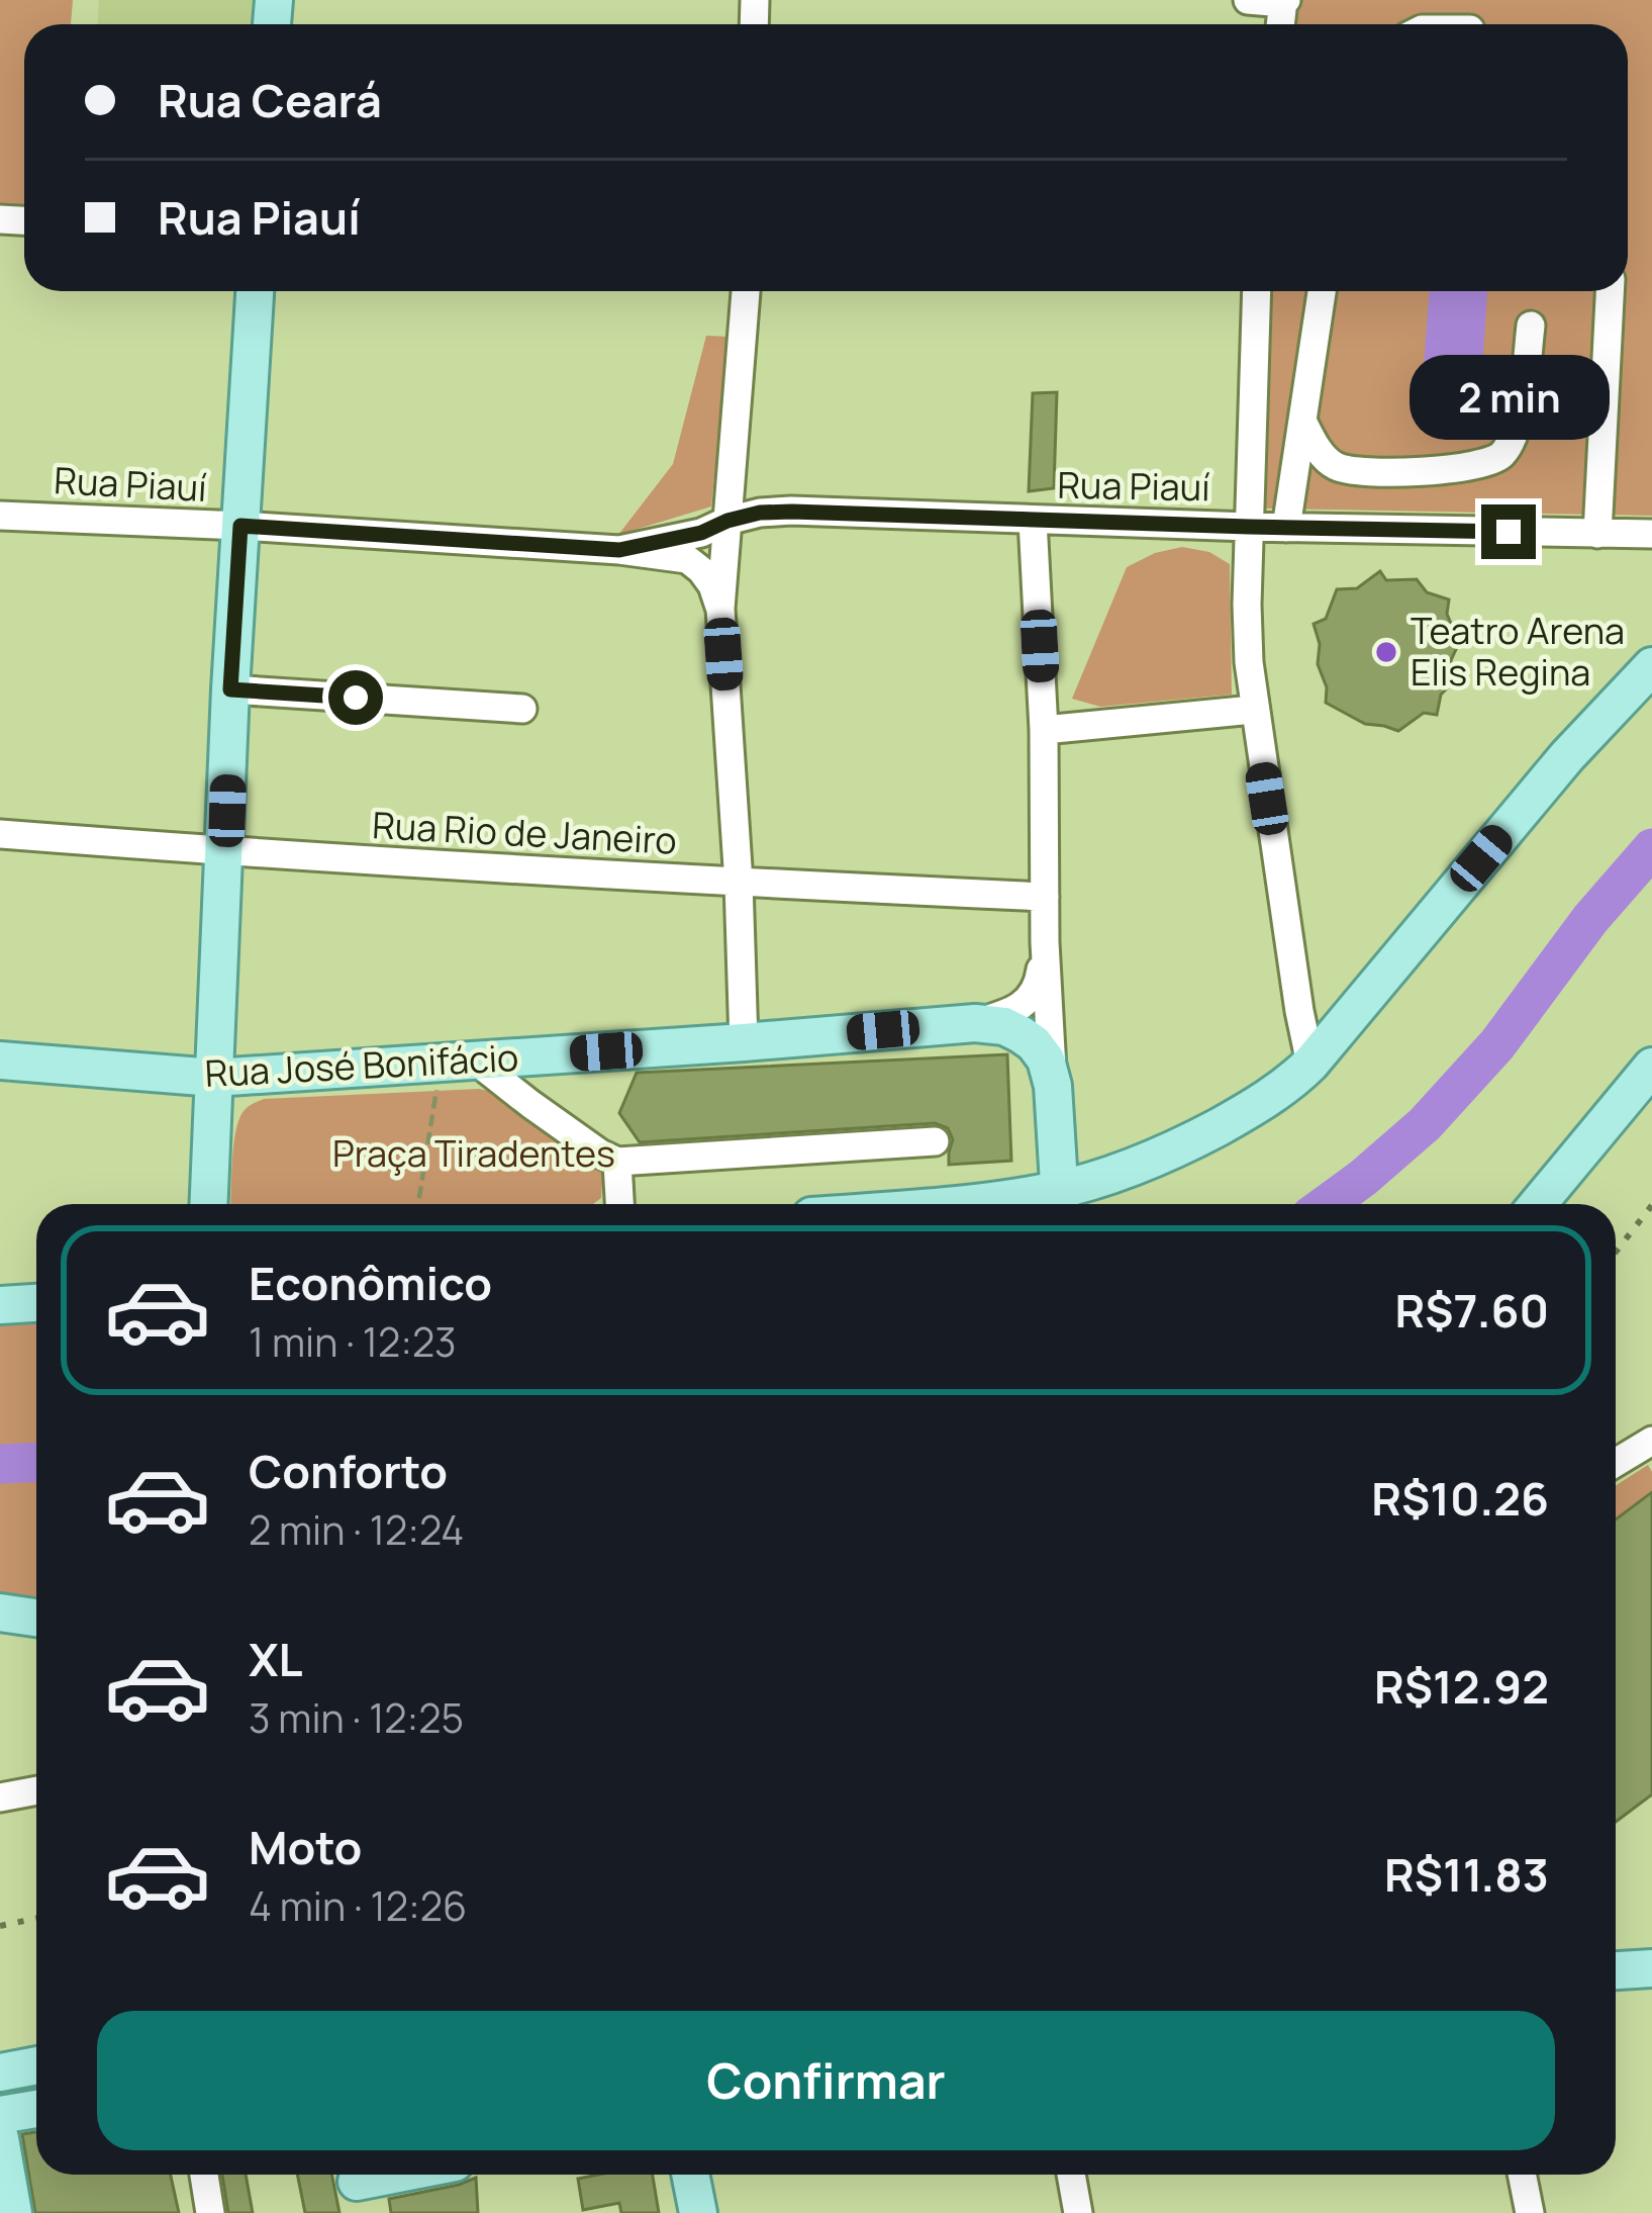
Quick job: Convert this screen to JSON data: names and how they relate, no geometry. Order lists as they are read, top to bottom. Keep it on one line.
{"streets":{"main road":["Rua José Bonifácio"],"street":["Rua Piauí","Rua Rio de Janeiro"]},"parks":["Praça Tiradentes"],"places":["Teatro Arena Elis Regina"],"page":{"banner":["Rua Ceará","Rua Piauí"],"bubble":"2 min","list":[{"name":"Econômico","note":"1 min · 12:23","value":"R$7.60"},{"name":"Conforto","note":"2 min · 12:24","value":"R$10.26"},{"name":"XL","note":"3 min · 12:25","value":"R$12.92"},{"name":"Moto","note":"4 min · 12:26","value":"R$11.83"}],"buttons":"Confirmar"}}
